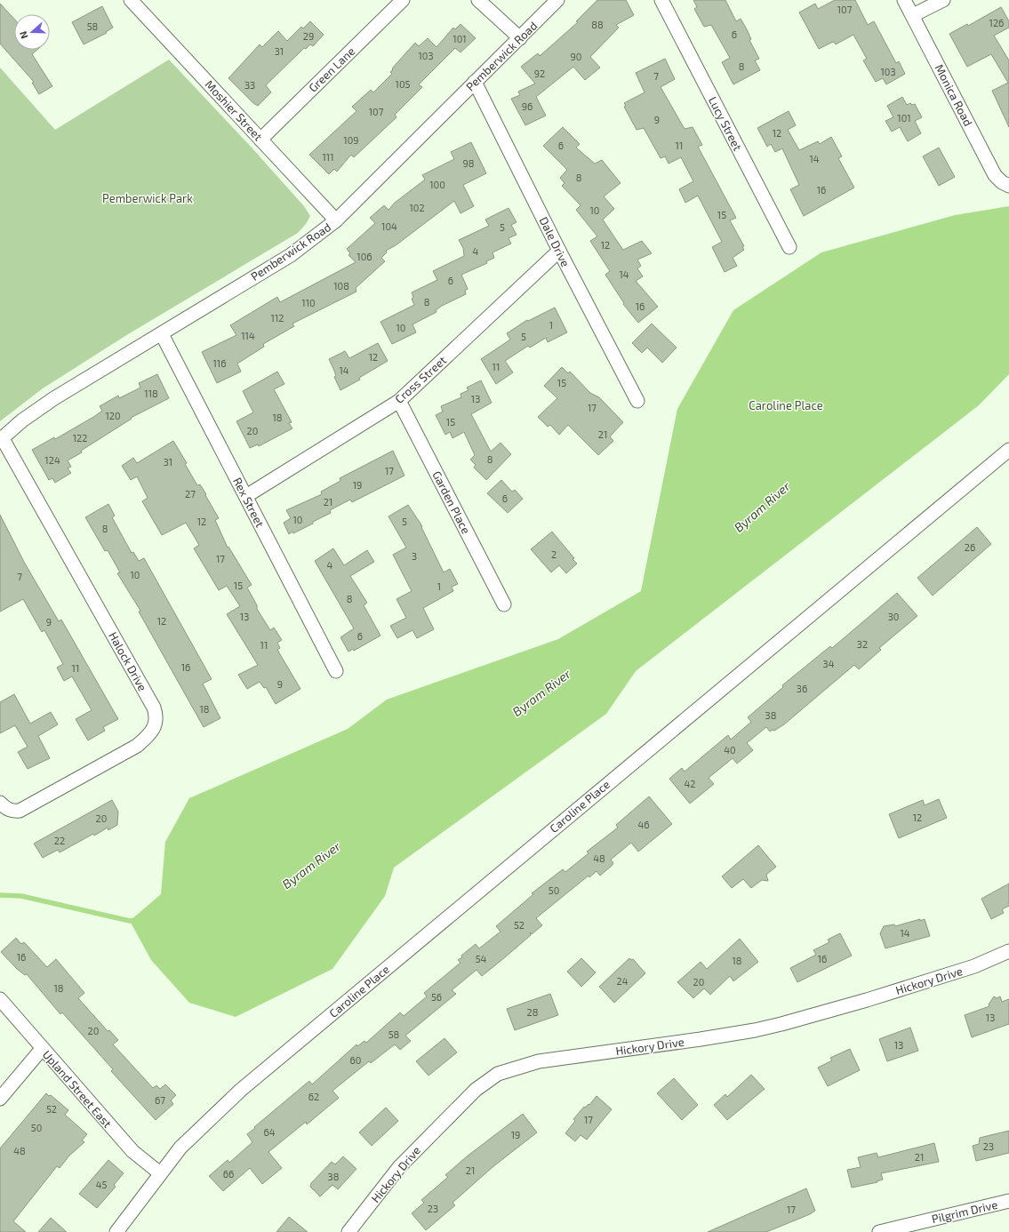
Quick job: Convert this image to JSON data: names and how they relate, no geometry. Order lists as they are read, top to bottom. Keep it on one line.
{"streets":{"street":["Pemberwick Road","Green Lane","Monica Road","Moshier Street","Lucy Street","Dale Drive","Cross Street","Rex Street","Garden Place","Halock Drive","Caroline Place","Hickory Drive","Upland Street East","Pilgrim Drive"]},"crossings":[["Pemberwick Road","Moshier Street"],["Pemberwick Road","Dale Drive"],["Pemberwick Road","Rex Street"],["Pemberwick Road","Halock Drive"],["Green Lane","Moshier Street"],["Dale Drive","Cross Street"],["Cross Street","Rex Street"],["Cross Street","Garden Place"],["Caroline Place","Upland Street East"]],"water":["Byram River"],"parks":["Pemberwick Park","Caroline Place"],"house_numbers":["107","126","88","58","6","29","101","31","103","90","8","103","92","7","105","33","96","107","101","9","12","109","6","11","111","14","98","8","100","16","102","10","15","104","5","12","4","106","14","6","108","8","110","16","112","1","10","114","5","12","116","11","14","15","118","13","17","120","18","15","20","21","122","8","124","31","17","19","27","6","21","10","12","5","8","26","2","3","17","4","10","7","15","1","8","13","30","12","9","6","32","11","34","16","11","9","36","18","38","40","42","12","20","46","22","48","50","52","14","16","54","16","18","24","20","18","56","28","13","20","58","13","60","62","67","52","17","50","64","19","23","48","21","21","66","38","45","23","17"],"north":"left"}
